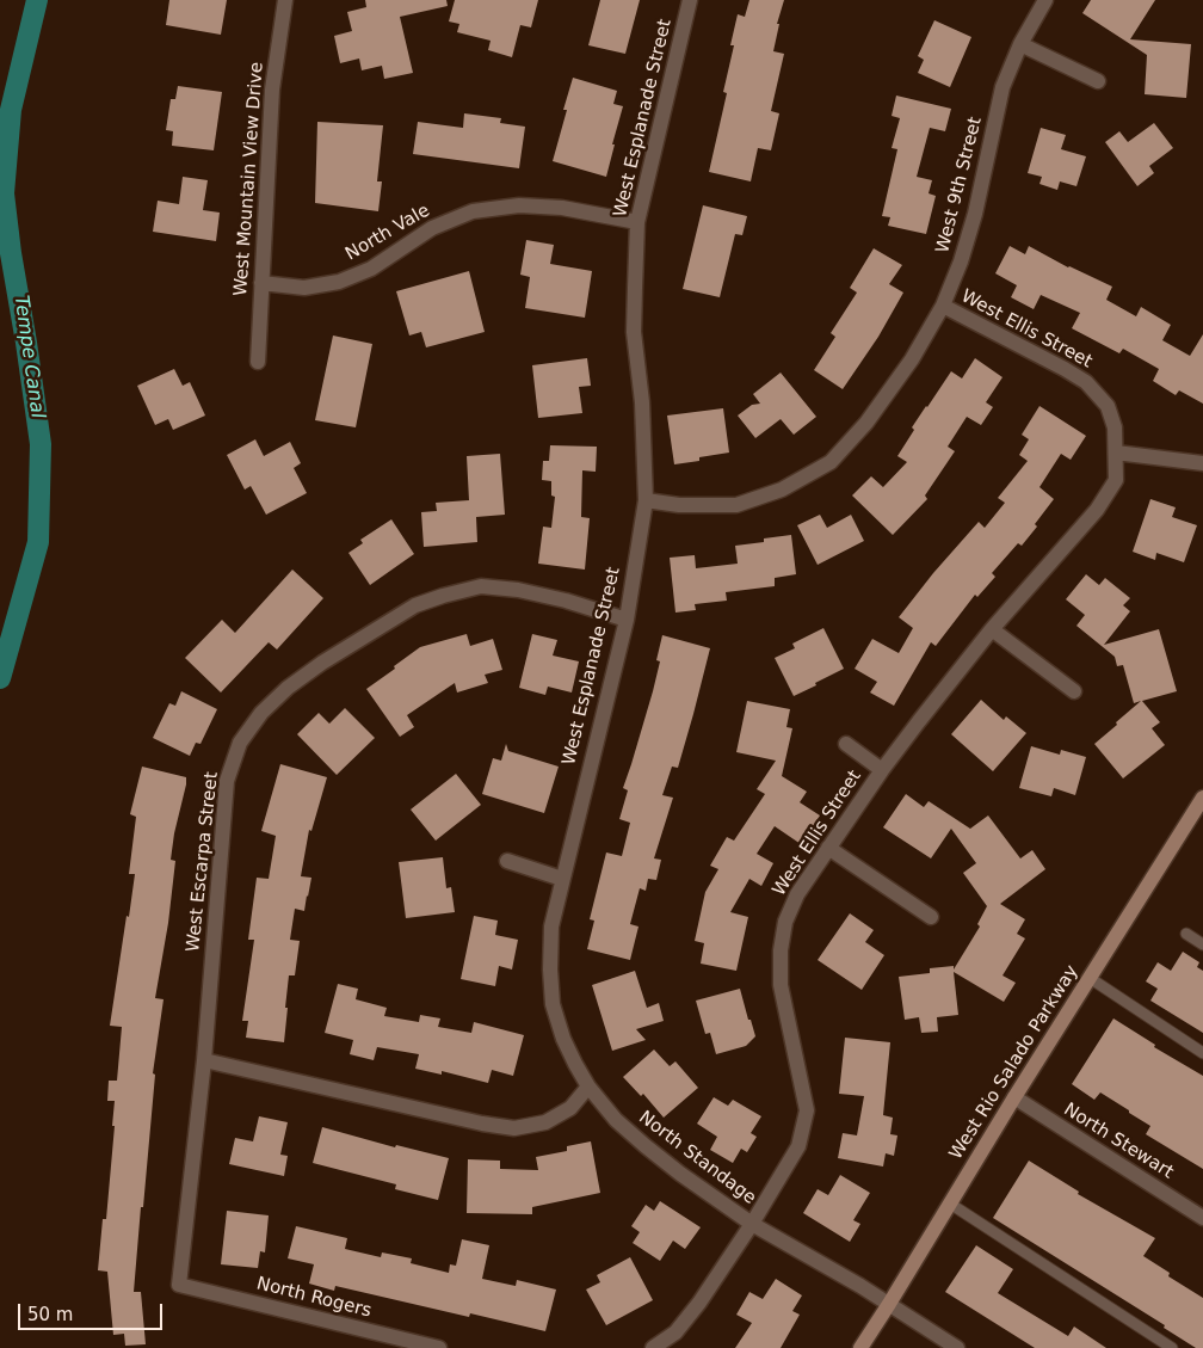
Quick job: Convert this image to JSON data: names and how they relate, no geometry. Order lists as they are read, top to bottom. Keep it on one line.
{"streets":{"main road":["West Rio Salado Parkway"],"street":["West Esplanade Street","West Mountain View Drive","West 9th Street","North Vale","West Ellis Street","West Escarpa Street","North Stewart","North Standage","North Rogers"]},"crossings":[["West Esplanade Street","West 9th Street"],["West Esplanade Street","North Vale"],["West Esplanade Street","West Escarpa Street"],["West Esplanade Street","North Standage"],["West Mountain View Drive","North Vale"],["West 9th Street","West Ellis Street"],["West Ellis Street","North Standage"],["West Escarpa Street","North Rogers"],["West Rio Salado Parkway","North Stewart"],["West Rio Salado Parkway","North Standage"]],"water":["Tempe Canal"],"scale_bar":"50 m"}
